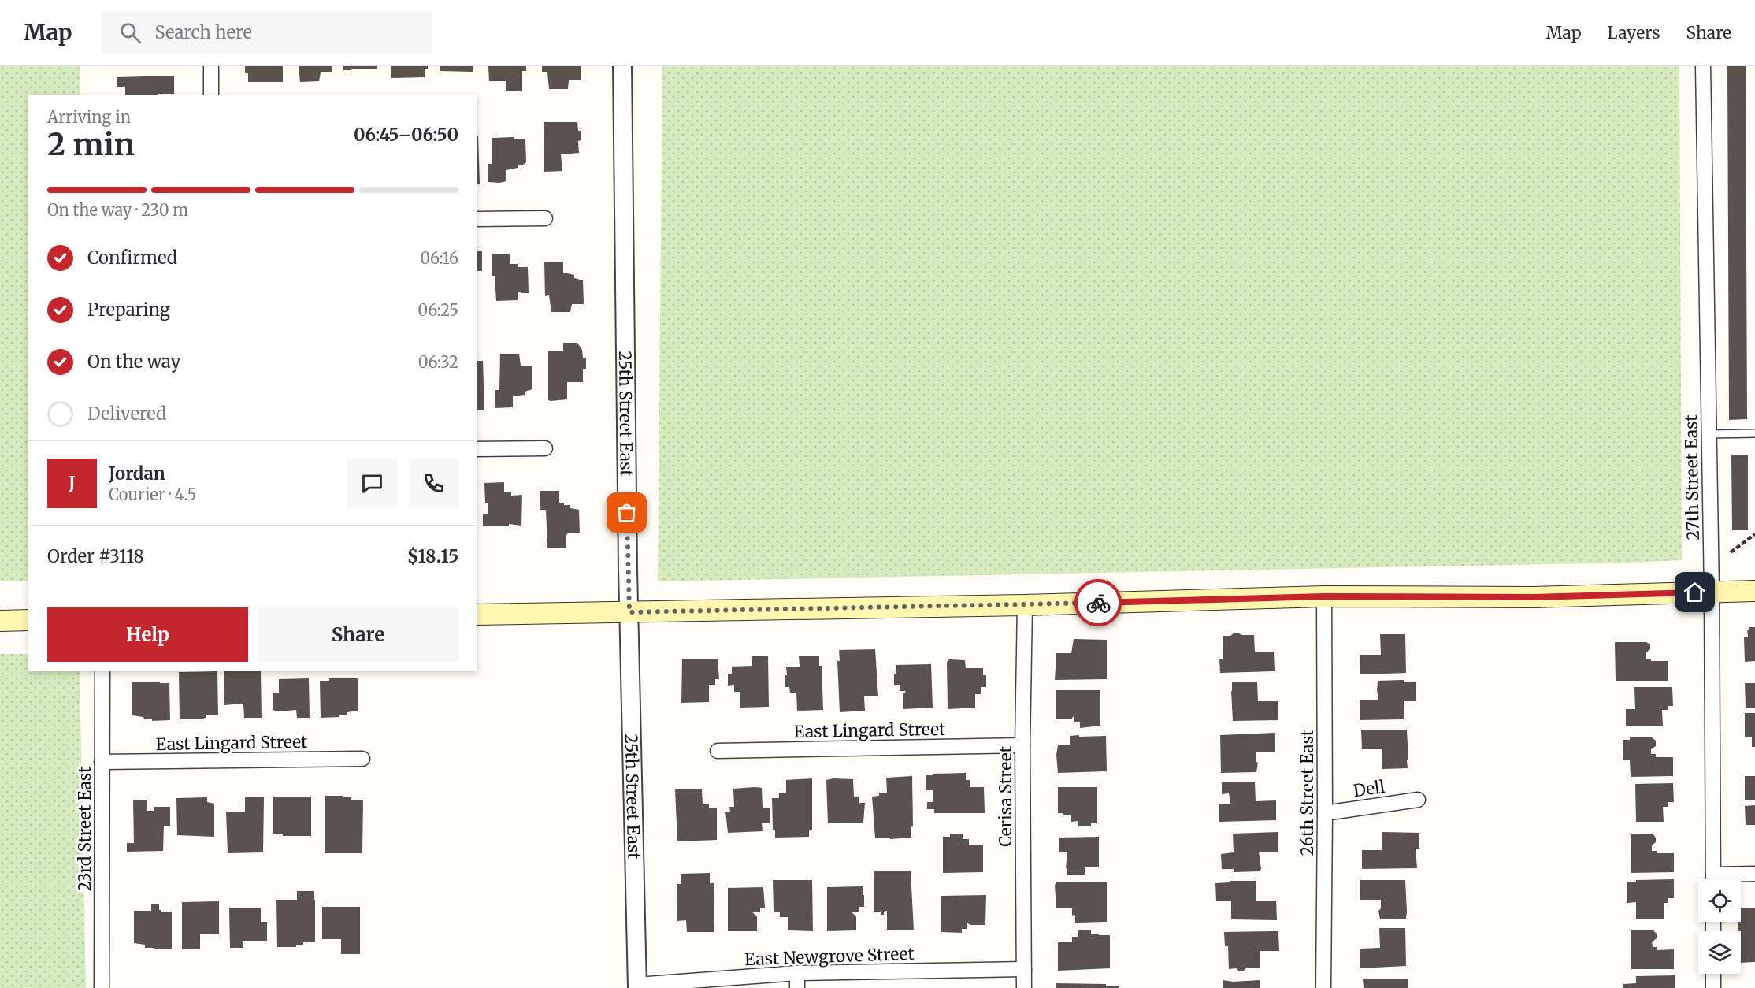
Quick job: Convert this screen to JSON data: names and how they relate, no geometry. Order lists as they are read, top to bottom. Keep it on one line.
{"streets":{"street":["25th Street East","27th Street East","East Lingard Street","Dell","26th Street East","Cerisa Street","23rd Street East","East Newgrove Street"]},"crossings":[["25th Street East","East Newgrove Street"],["East Lingard Street","Cerisa Street"],["East Lingard Street","23rd Street East"],["Dell","26th Street East"],["Cerisa Street","East Newgrove Street"]],"page":{"header":"Map","search":"Search here","nav":["Map","Layers","Share"],"heading":["2 min","Arriving in","06:45–06:50"],"panel":["Jordan","Courier · 4.5","Order #3118","$18.15"],"bar":"On the way · 230 m","list":[["Confirmed","06:16"],["Preparing","06:25"],["On the way","06:32"],"Delivered"],"round":"J","buttons":["Help","Share"]}}
